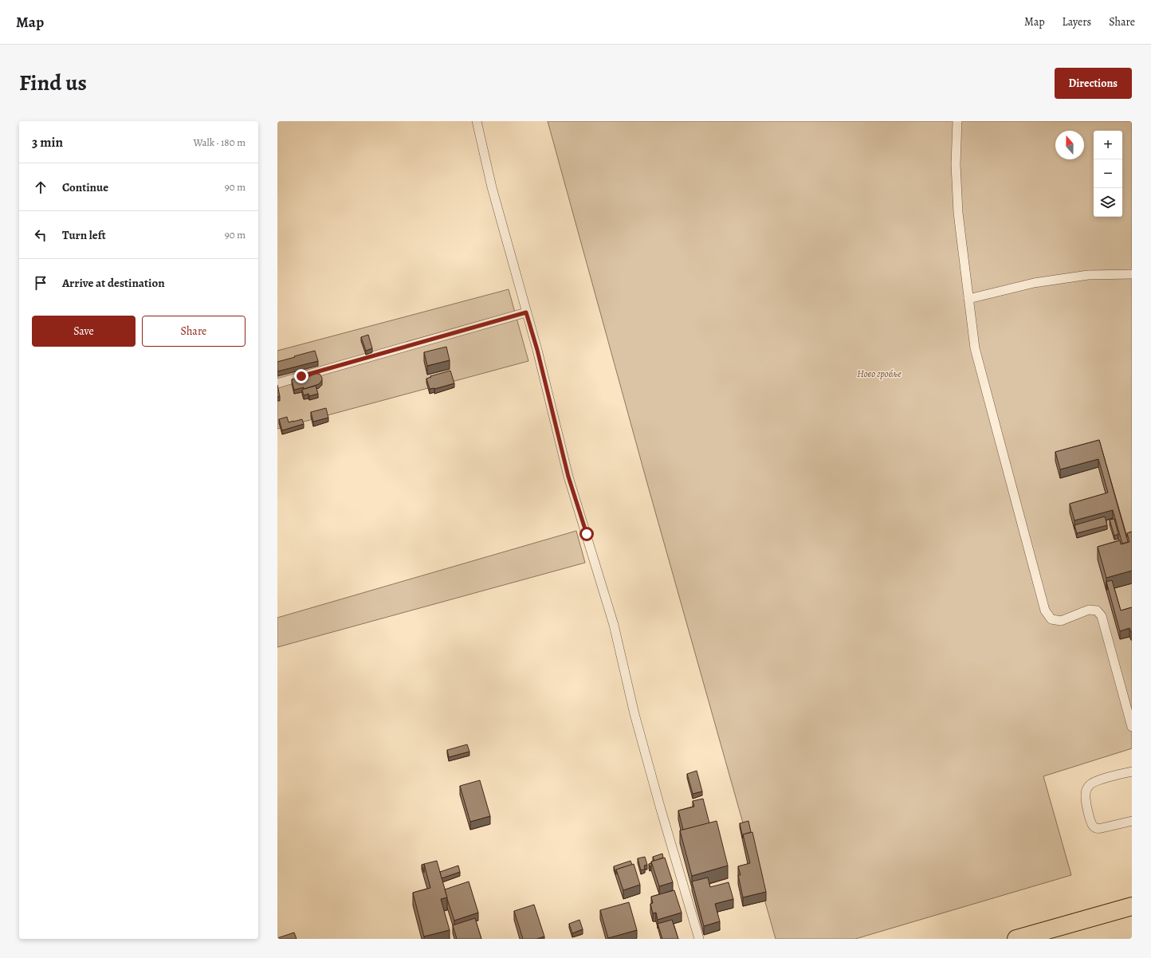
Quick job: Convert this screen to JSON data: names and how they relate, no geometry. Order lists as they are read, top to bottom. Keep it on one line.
{"parks":["Ново гробље"],"north":"top","page":{"header":"Map","nav":["Map","Layers","Share"],"title":"Find us","buttons":["Directions",["Save","Share"]],"heading":["3 min","Walk · 180 m"],"map_buttons":["+","−"],"list":[["Continue","90 m"],["Turn left","90 m"],"Arrive at destination"]}}
